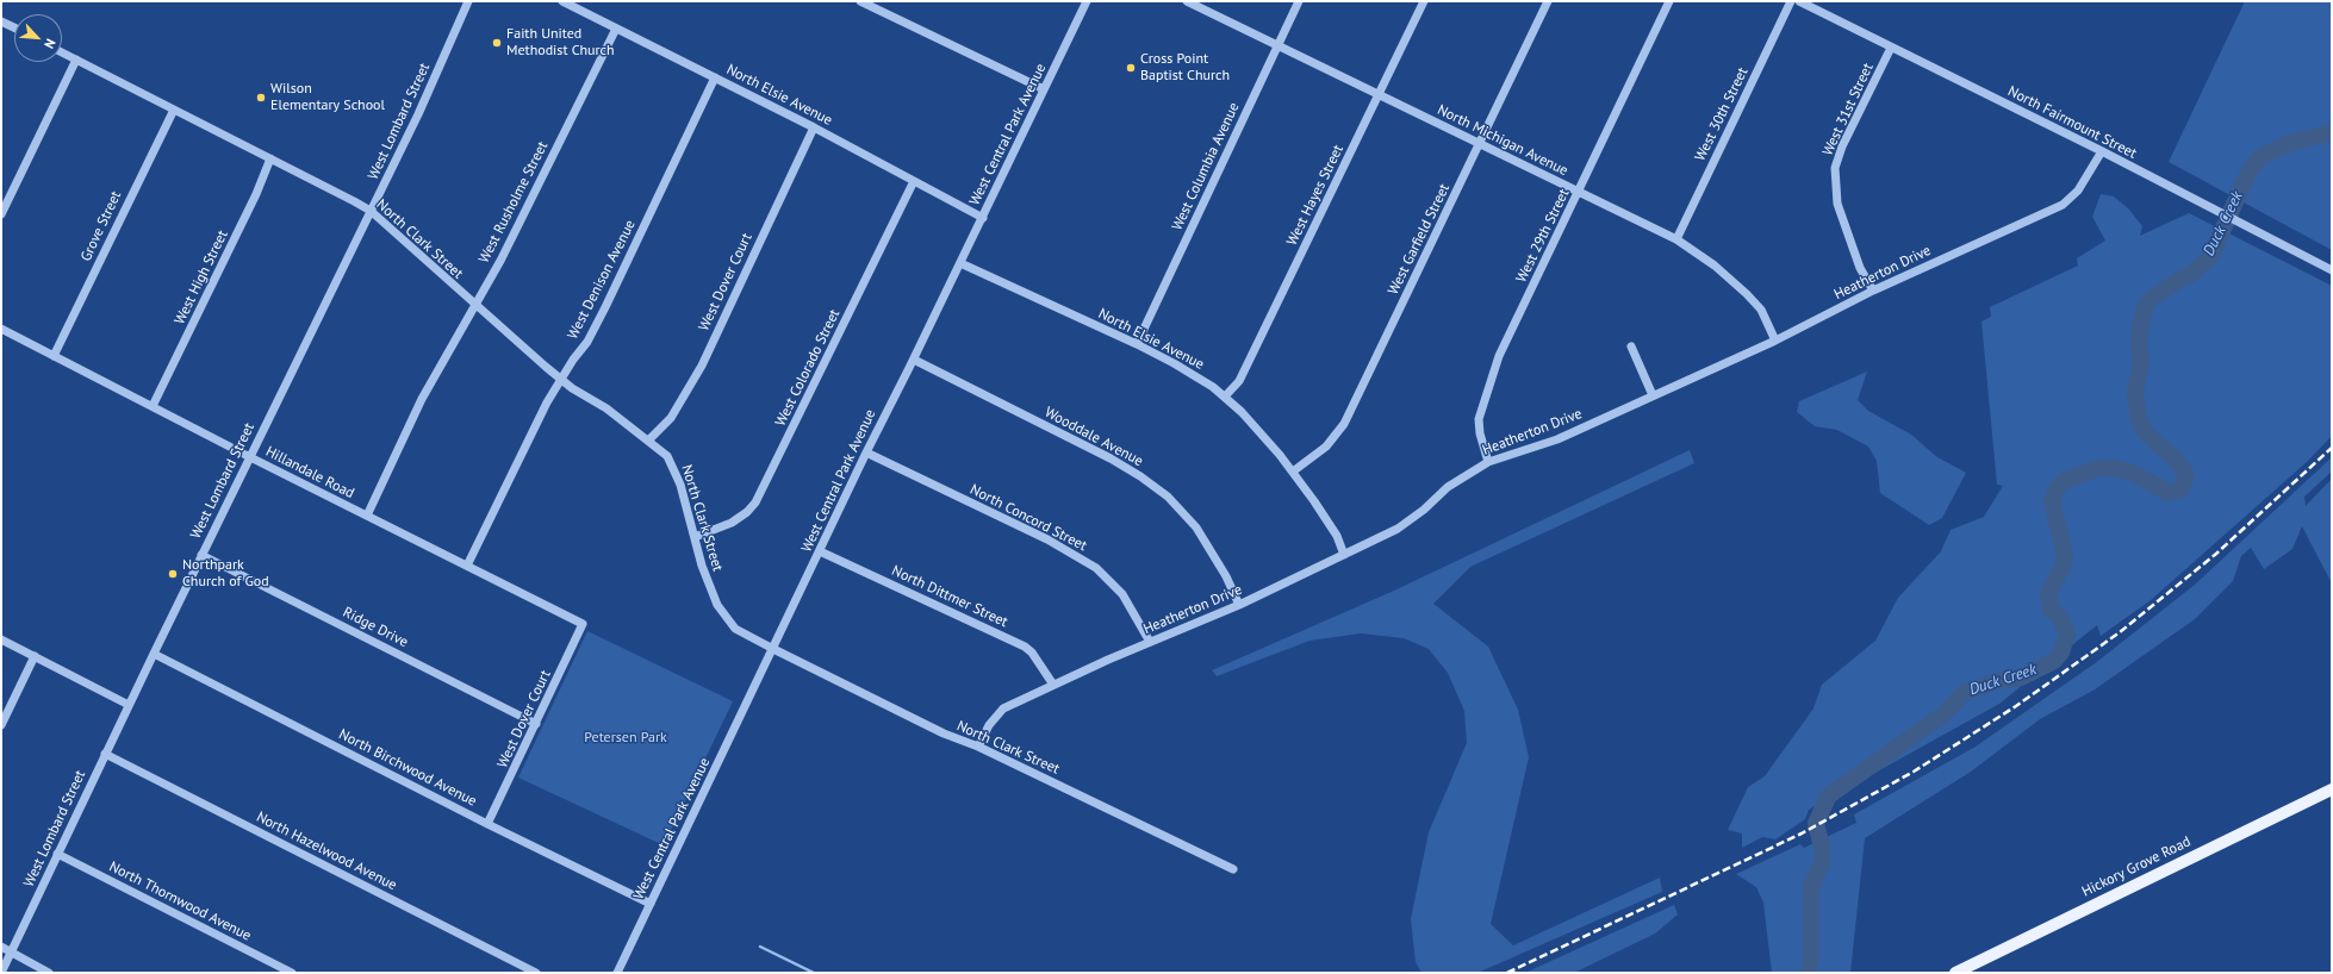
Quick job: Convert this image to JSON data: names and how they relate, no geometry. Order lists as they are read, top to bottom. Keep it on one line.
{"streets":{"main road":["Hickory Grove Road"],"street":["North Elsie Avenue","West 31st Street","West 30th Street","West Lombard Street","North Fairmount Street","West Central Park Avenue","North Michigan Avenue","West Columbia Avenue","West Hayes Street","West Rusholme Street","Grove Street","West 29th Street","North Clark Street","West Garfield Street","Heatherton Drive","West High Street","West Denison Avenue","West Dover Court","West Colorado Street","Wooddale Avenue","Hillandale Road","North Concord Street","North Dittmer Street","Ridge Drive","North Birchwood Avenue","North Hazelwood Avenue","North Thornwood Avenue"]},"crossings":[["North Elsie Avenue","West Central Park Avenue"],["North Elsie Avenue","West Columbia Avenue"],["North Elsie Avenue","West Hayes Street"],["North Elsie Avenue","West Rusholme Street"],["North Elsie Avenue","West Garfield Street"],["North Elsie Avenue","Heatherton Drive"],["North Elsie Avenue","West Denison Avenue"],["North Elsie Avenue","West Dover Court"],["North Elsie Avenue","West Colorado Street"],["West 31st Street","North Fairmount Street"],["West 31st Street","Heatherton Drive"],["West 30th Street","North Michigan Avenue"],["West Lombard Street","North Clark Street"],["West Lombard Street","Hillandale Road"],["West Lombard Street","Ridge Drive"],["West Lombard Street","North Birchwood Avenue"],["West Lombard Street","North Hazelwood Avenue"],["West Lombard Street","North Thornwood Avenue"],["North Fairmount Street","Heatherton Drive"],["West Central Park Avenue","North Clark Street"],["West Central Park Avenue","Wooddale Avenue"],["West Central Park Avenue","North Concord Street"],["West Central Park Avenue","North Dittmer Street"],["West Central Park Avenue","North Birchwood Avenue"],["North Michigan Avenue","West Columbia Avenue"],["North Michigan Avenue","West Hayes Street"],["North Michigan Avenue","West 29th Street"],["North Michigan Avenue","West Garfield Street"],["North Michigan Avenue","Heatherton Drive"],["West Rusholme Street","North Clark Street"],["West Rusholme Street","Hillandale Road"],["Grove Street","North Clark Street"],["Grove Street","Hillandale Road"],["West 29th Street","Heatherton Drive"],["North Clark Street","Heatherton Drive"],["North Clark Street","West High Street"],["North Clark Street","West Denison Avenue"],["North Clark Street","West Dover Court"],["North Clark Street","West Colorado Street"],["Heatherton Drive","Wooddale Avenue"],["Heatherton Drive","North Concord Street"],["Heatherton Drive","North Dittmer Street"],["West High Street","Hillandale Road"],["West Denison Avenue","Hillandale Road"],["West Dover Court","Hillandale Road"],["West Dover Court","Ridge Drive"],["West Dover Court","North Birchwood Avenue"]],"water":["Duck Creek"],"parks":["Petersen Park"],"places":["Faith United Methodist Church","Cross Point Baptist Church","Wilson Elementary School","Northpark Church of God"],"north":"bottom right"}
